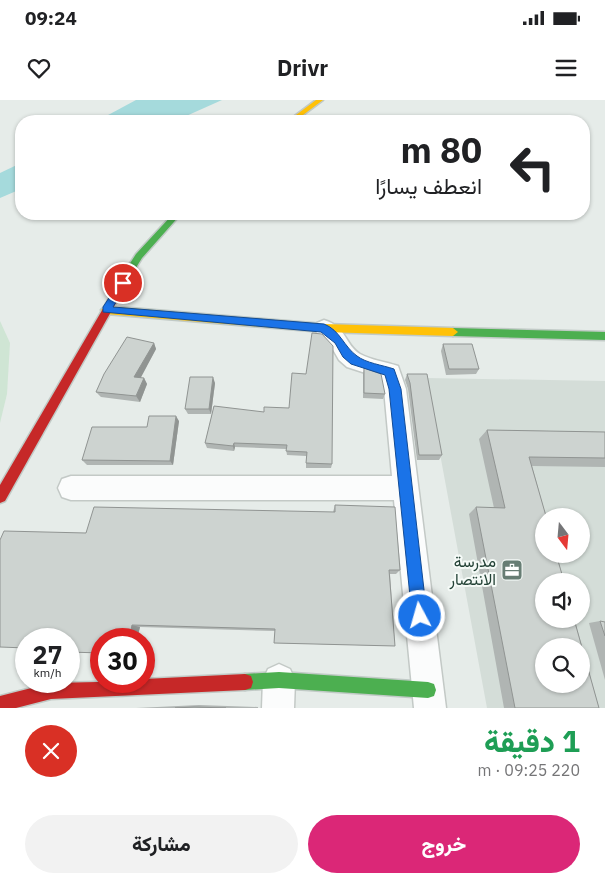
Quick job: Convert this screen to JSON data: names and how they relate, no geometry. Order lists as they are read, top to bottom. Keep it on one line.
{"places":{"office":["مدرسة الانتصار"]},"north":"bottom","page":{"status":"09:24","header":"Drivr","turn":["80 m","انعطف يسارًا"],"speed":"27 km/h","limit":"30","heading":["1 دقيقة","220 m · 09:25"],"buttons":["خروج","مشاركة"]}}
